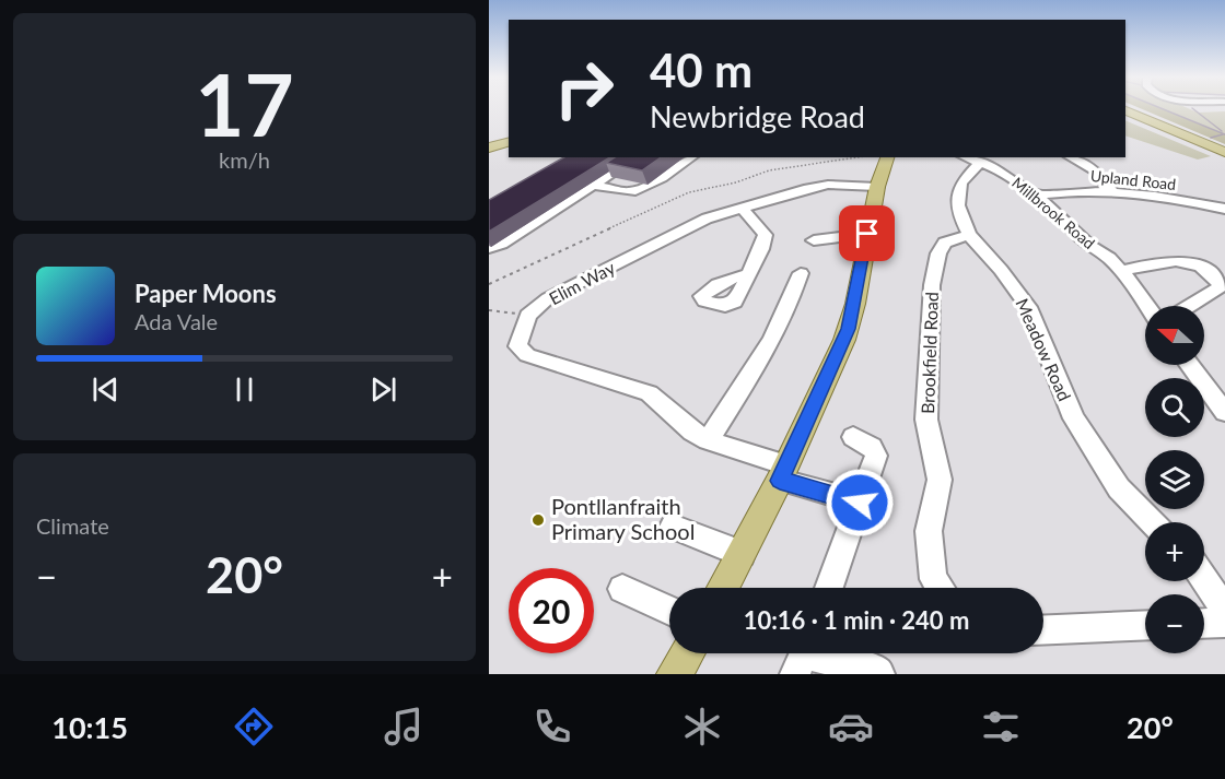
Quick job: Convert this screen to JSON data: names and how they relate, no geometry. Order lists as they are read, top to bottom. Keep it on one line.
{"streets":{"street":["Upland Road","Millbrook Road","Elim Way","Meadow Road","Brookfield Road"]},"crossings":[["Upland Road","Millbrook Road"],["Millbrook Road","Meadow Road"],["Meadow Road","Brookfield Road"]],"places":["Pontllanfraith Primary School"],"north":"left","page":{"tile":[["17","km/h"],"Climate"],"turn":["40 m","Newbridge Road"],"song":["Paper Moons","Ada Vale"],"map_buttons":["+","−"],"heat":["−","20°","+"],"limit":"20","trip":"10:16 · 1 min · 240 m","tabs":["10:15","20°"]}}
